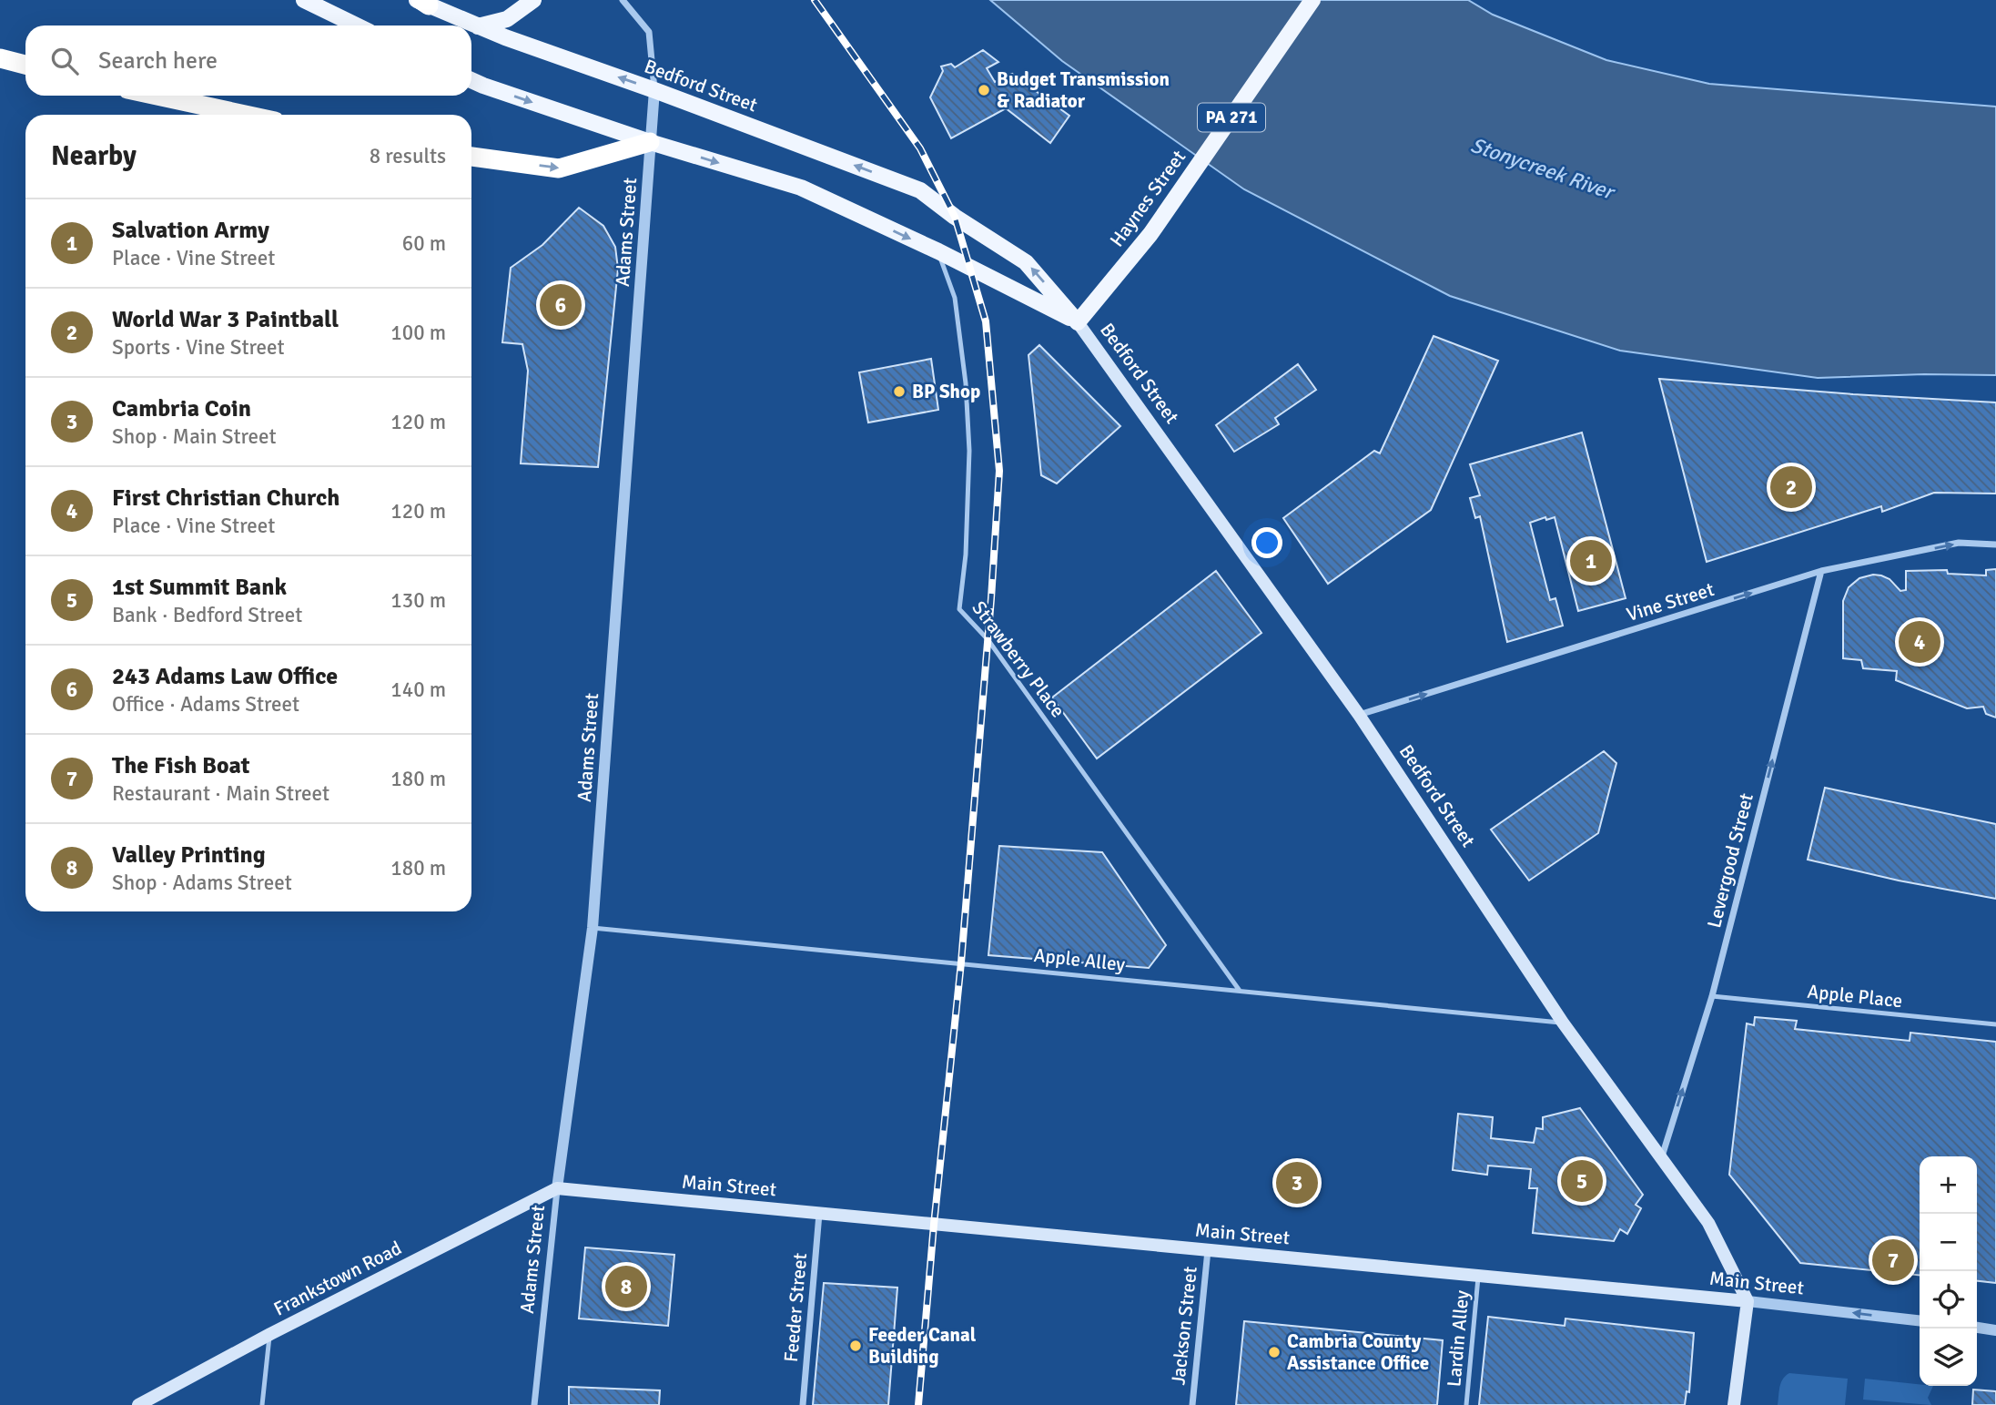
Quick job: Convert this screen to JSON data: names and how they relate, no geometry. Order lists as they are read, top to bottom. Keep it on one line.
{"streets":{"main road":["Bedford Street","PA 271","Haynes Street","Main Street","Frankstown Road"],"street":["Adams Street","Vine Street","Levergood Street","Feeder Street","Jackson Street"],"lane":["Strawberry Place","Apple Alley","Apple Place","Lardin Alley"]},"crossings":[["Bedford Street","Haynes Street"],["Bedford Street","Adams Street"],["Bedford Street","Vine Street"],["Bedford Street","Strawberry Place"],["Bedford Street","Levergood Street"],["Bedford Street","Apple Alley"],["Bedford Street","Main Street"],["Adams Street","Apple Alley"],["Adams Street","Main Street"],["Adams Street","Frankstown Road"],["Vine Street","Levergood Street"],["Strawberry Place","Apple Alley"],["Levergood Street","Apple Place"],["Main Street","Frankstown Road"],["Main Street","Feeder Street"],["Main Street","Jackson Street"],["Main Street","Lardin Alley"]],"one_way":["Vine Street","Levergood Street"],"water":["Stonycreek River"],"places":["Budget Transmission & Radiator","BP Shop","Feeder Canal Building","Cambria County Assistance Office"],"page":{"search":"Search here","heading":["Nearby","8 results"],"list":[{"mark":"1","name":"Salvation Army","note":"Place · Vine Street","value":"60 m"},{"mark":"2","name":"World War 3 Paintball","note":"Sports · Vine Street","value":"100 m"},{"mark":"3","name":"Cambria Coin","note":"Shop · Main Street","value":"120 m"},{"mark":"4","name":"First Christian Church","note":"Place · Vine Street","value":"120 m"},{"mark":"5","name":"1st Summit Bank","note":"Bank · Bedford Street","value":"130 m"},{"mark":"6","name":"243 Adams Law Office","note":"Office · Adams Street","value":"140 m"},{"mark":"7","name":"The Fish Boat","note":"Restaurant · Main Street","value":"180 m"},{"mark":"8","name":"Valley Printing","note":"Shop · Adams Street","value":"180 m"}],"pins":["6","2","1","4","5","3","7","8"],"map_buttons":["+","−"]}}
